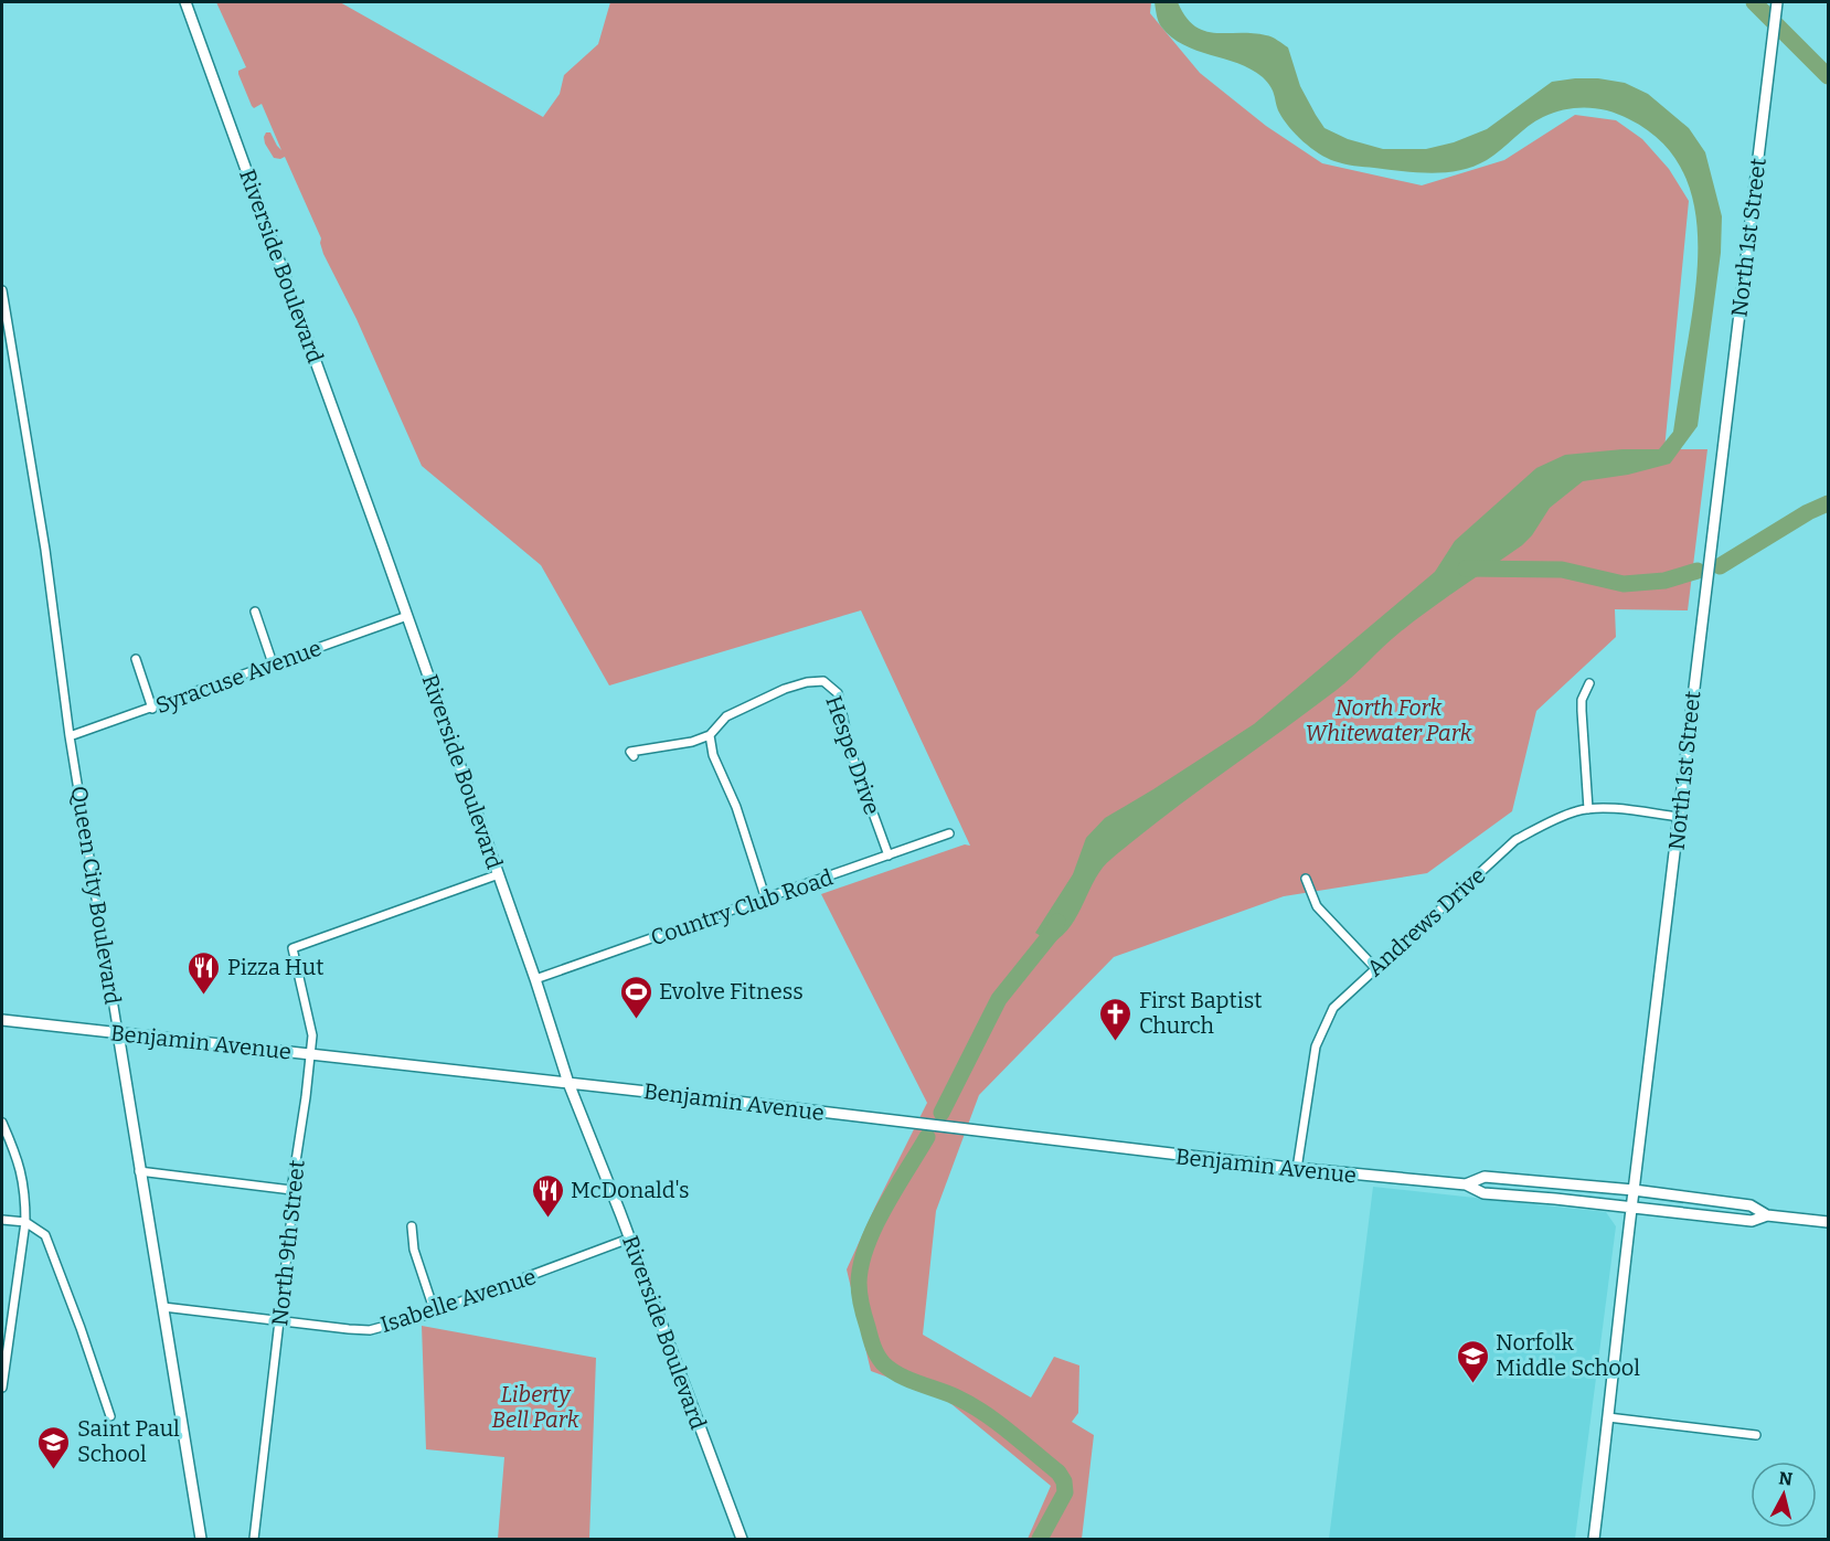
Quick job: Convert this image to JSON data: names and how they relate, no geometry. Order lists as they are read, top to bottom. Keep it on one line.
{"streets":{"main road":["North 1st Street","Riverside Boulevard","Queen City Boulevard","Benjamin Avenue"],"street":["Syracuse Avenue","Hespe Drive","Country Club Road","Andrews Drive","North 9th Street","Isabelle Avenue"]},"crossings":[["North 1st Street","Andrews Drive"],["North 1st Street","Benjamin Avenue"],["Riverside Boulevard","Syracuse Avenue"],["Riverside Boulevard","Country Club Road"],["Riverside Boulevard","Benjamin Avenue"],["Riverside Boulevard","North 9th Street"],["Riverside Boulevard","Isabelle Avenue"],["Syracuse Avenue","Queen City Boulevard"],["Hespe Drive","Country Club Road"],["Queen City Boulevard","Benjamin Avenue"],["Queen City Boulevard","Isabelle Avenue"],["Andrews Drive","Benjamin Avenue"],["Benjamin Avenue","North 9th Street"],["North 9th Street","Isabelle Avenue"]],"parks":["North Fork Whitewater Park","Liberty Bell Park"],"places":{"restaurant":["Pizza Hut","McDonald's"],"sports":["Evolve Fitness"],"church":["First Baptist Church"],"school or university":["Norfolk Middle School","Saint Paul School"]},"north":"top"}
